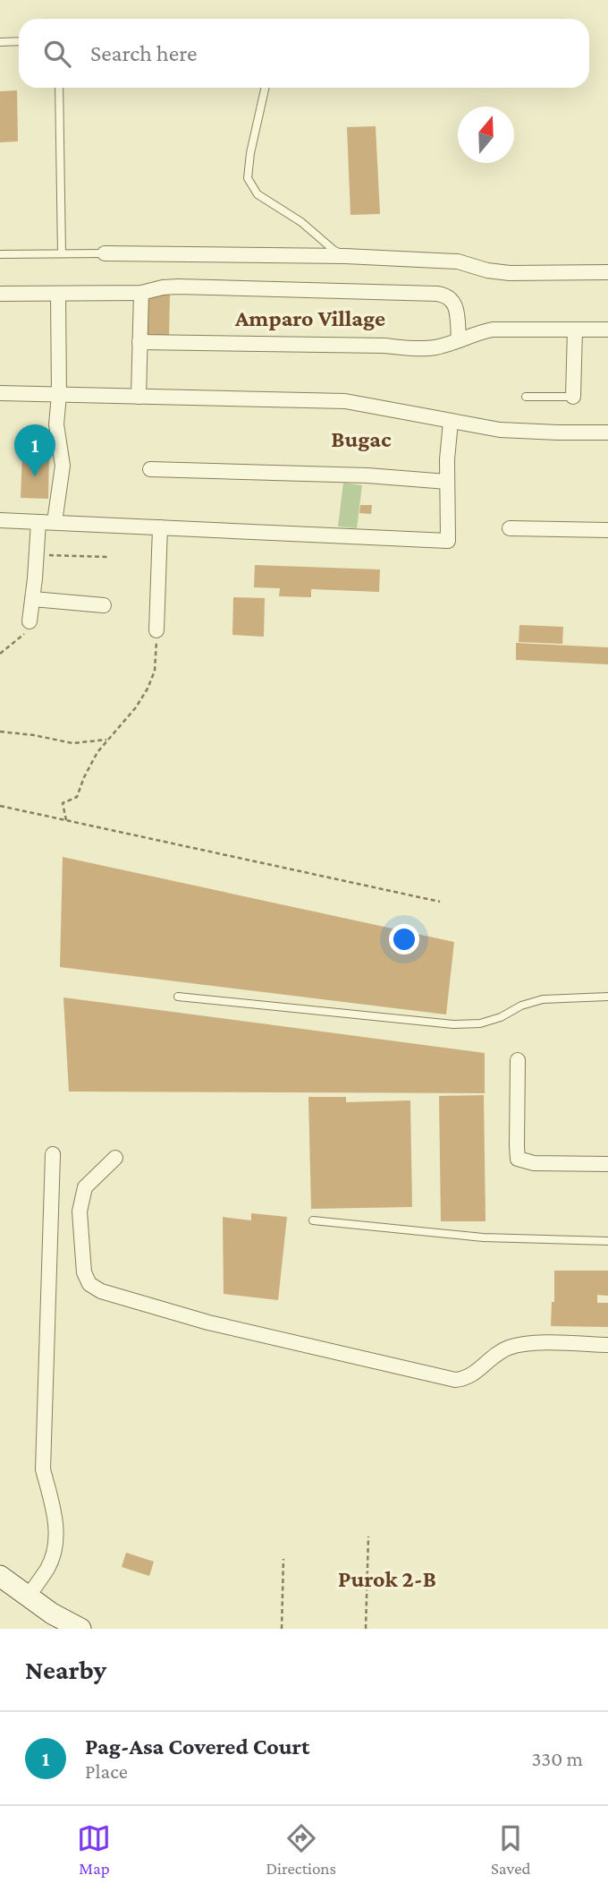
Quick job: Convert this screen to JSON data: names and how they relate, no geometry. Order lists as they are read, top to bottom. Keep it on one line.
{"districts":["Amparo Village","Bugac","Purok 2-B"],"north":"top","page":{"search":"Search here","pins":"1","heading":"Nearby","list":[{"mark":"1","name":"Pag-Asa Covered Court","note":"Place","value":"330 m"}],"nav":["Map","Directions","Saved"]}}
